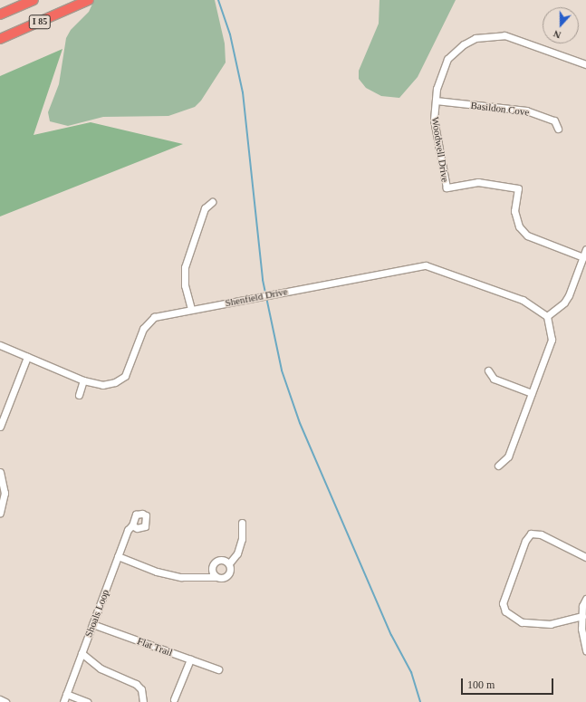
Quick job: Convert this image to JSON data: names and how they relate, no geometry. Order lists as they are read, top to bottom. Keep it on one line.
{"streets":{"highway":["I 85"],"street":["Basildon Cove","Woodwell Drive","Shenfield Drive","Shoals Loop","Flat Trail"]},"crossings":[["Basildon Cove","Woodwell Drive"],["Shoals Loop","Flat Trail"]],"scale_bar":"100 m","north":"bottom"}
